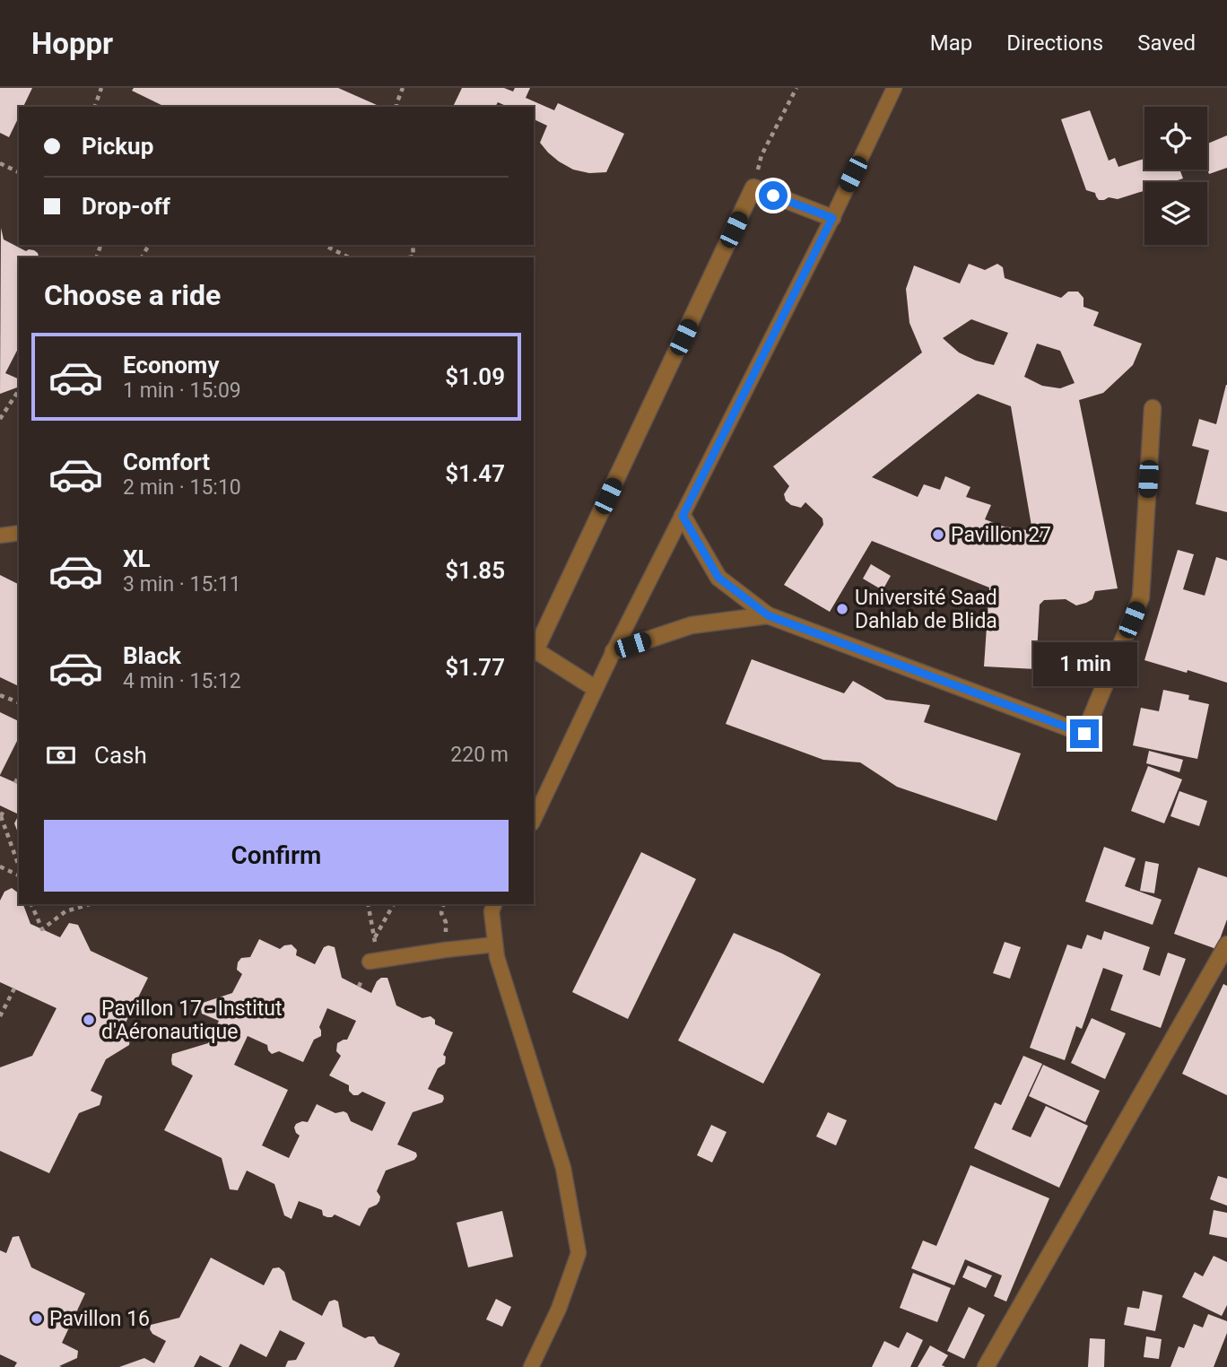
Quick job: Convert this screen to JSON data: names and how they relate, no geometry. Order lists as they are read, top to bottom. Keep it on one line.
{"places":["Pavillon 27","Université Saad Dahlab de Blida","Pavillon 17 - Institut d'Aéronautique","Pavillon 16"],"page":{"header":"Hoppr","nav":["Map","Directions","Saved"],"banner":["Pickup","Drop-off"],"heading":"Choose a ride","list":[{"name":"Economy","note":"1 min · 15:09","value":"$1.09"},{"name":"Comfort","note":"2 min · 15:10","value":"$1.47"},{"name":"XL","note":"3 min · 15:11","value":"$1.85"},{"name":"Black","note":"4 min · 15:12","value":"$1.77"}],"bubble":"1 min","pay":["Cash","220 m"],"buttons":"Confirm"}}
